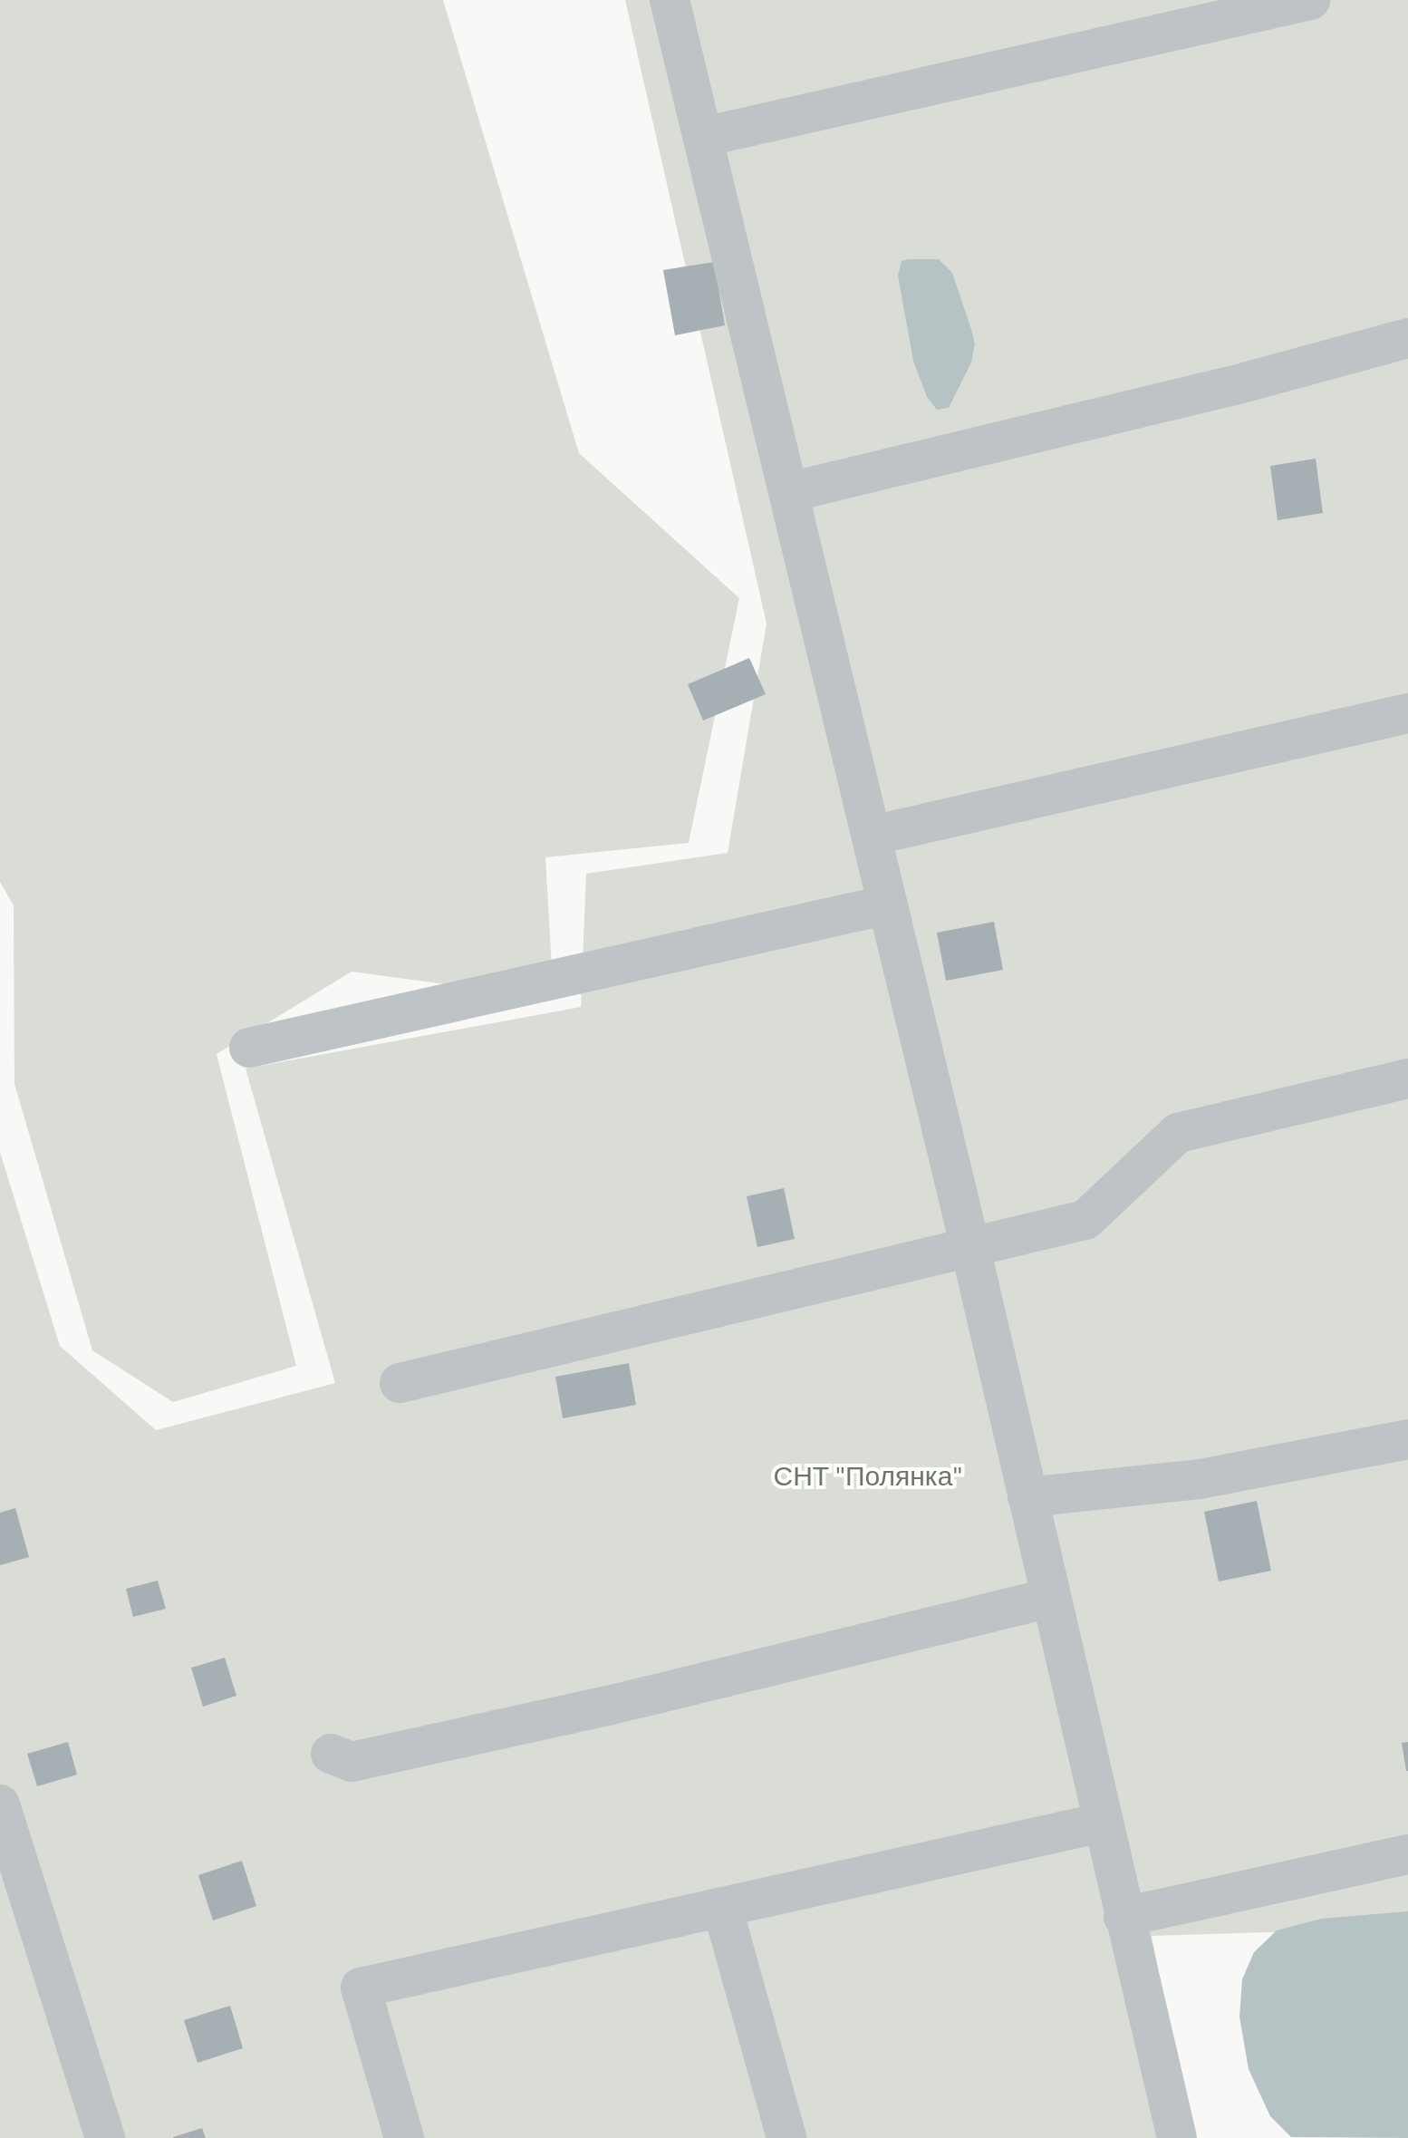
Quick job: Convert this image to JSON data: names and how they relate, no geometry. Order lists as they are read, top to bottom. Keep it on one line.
{"parks":["СНТ \"Полянка\""]}
